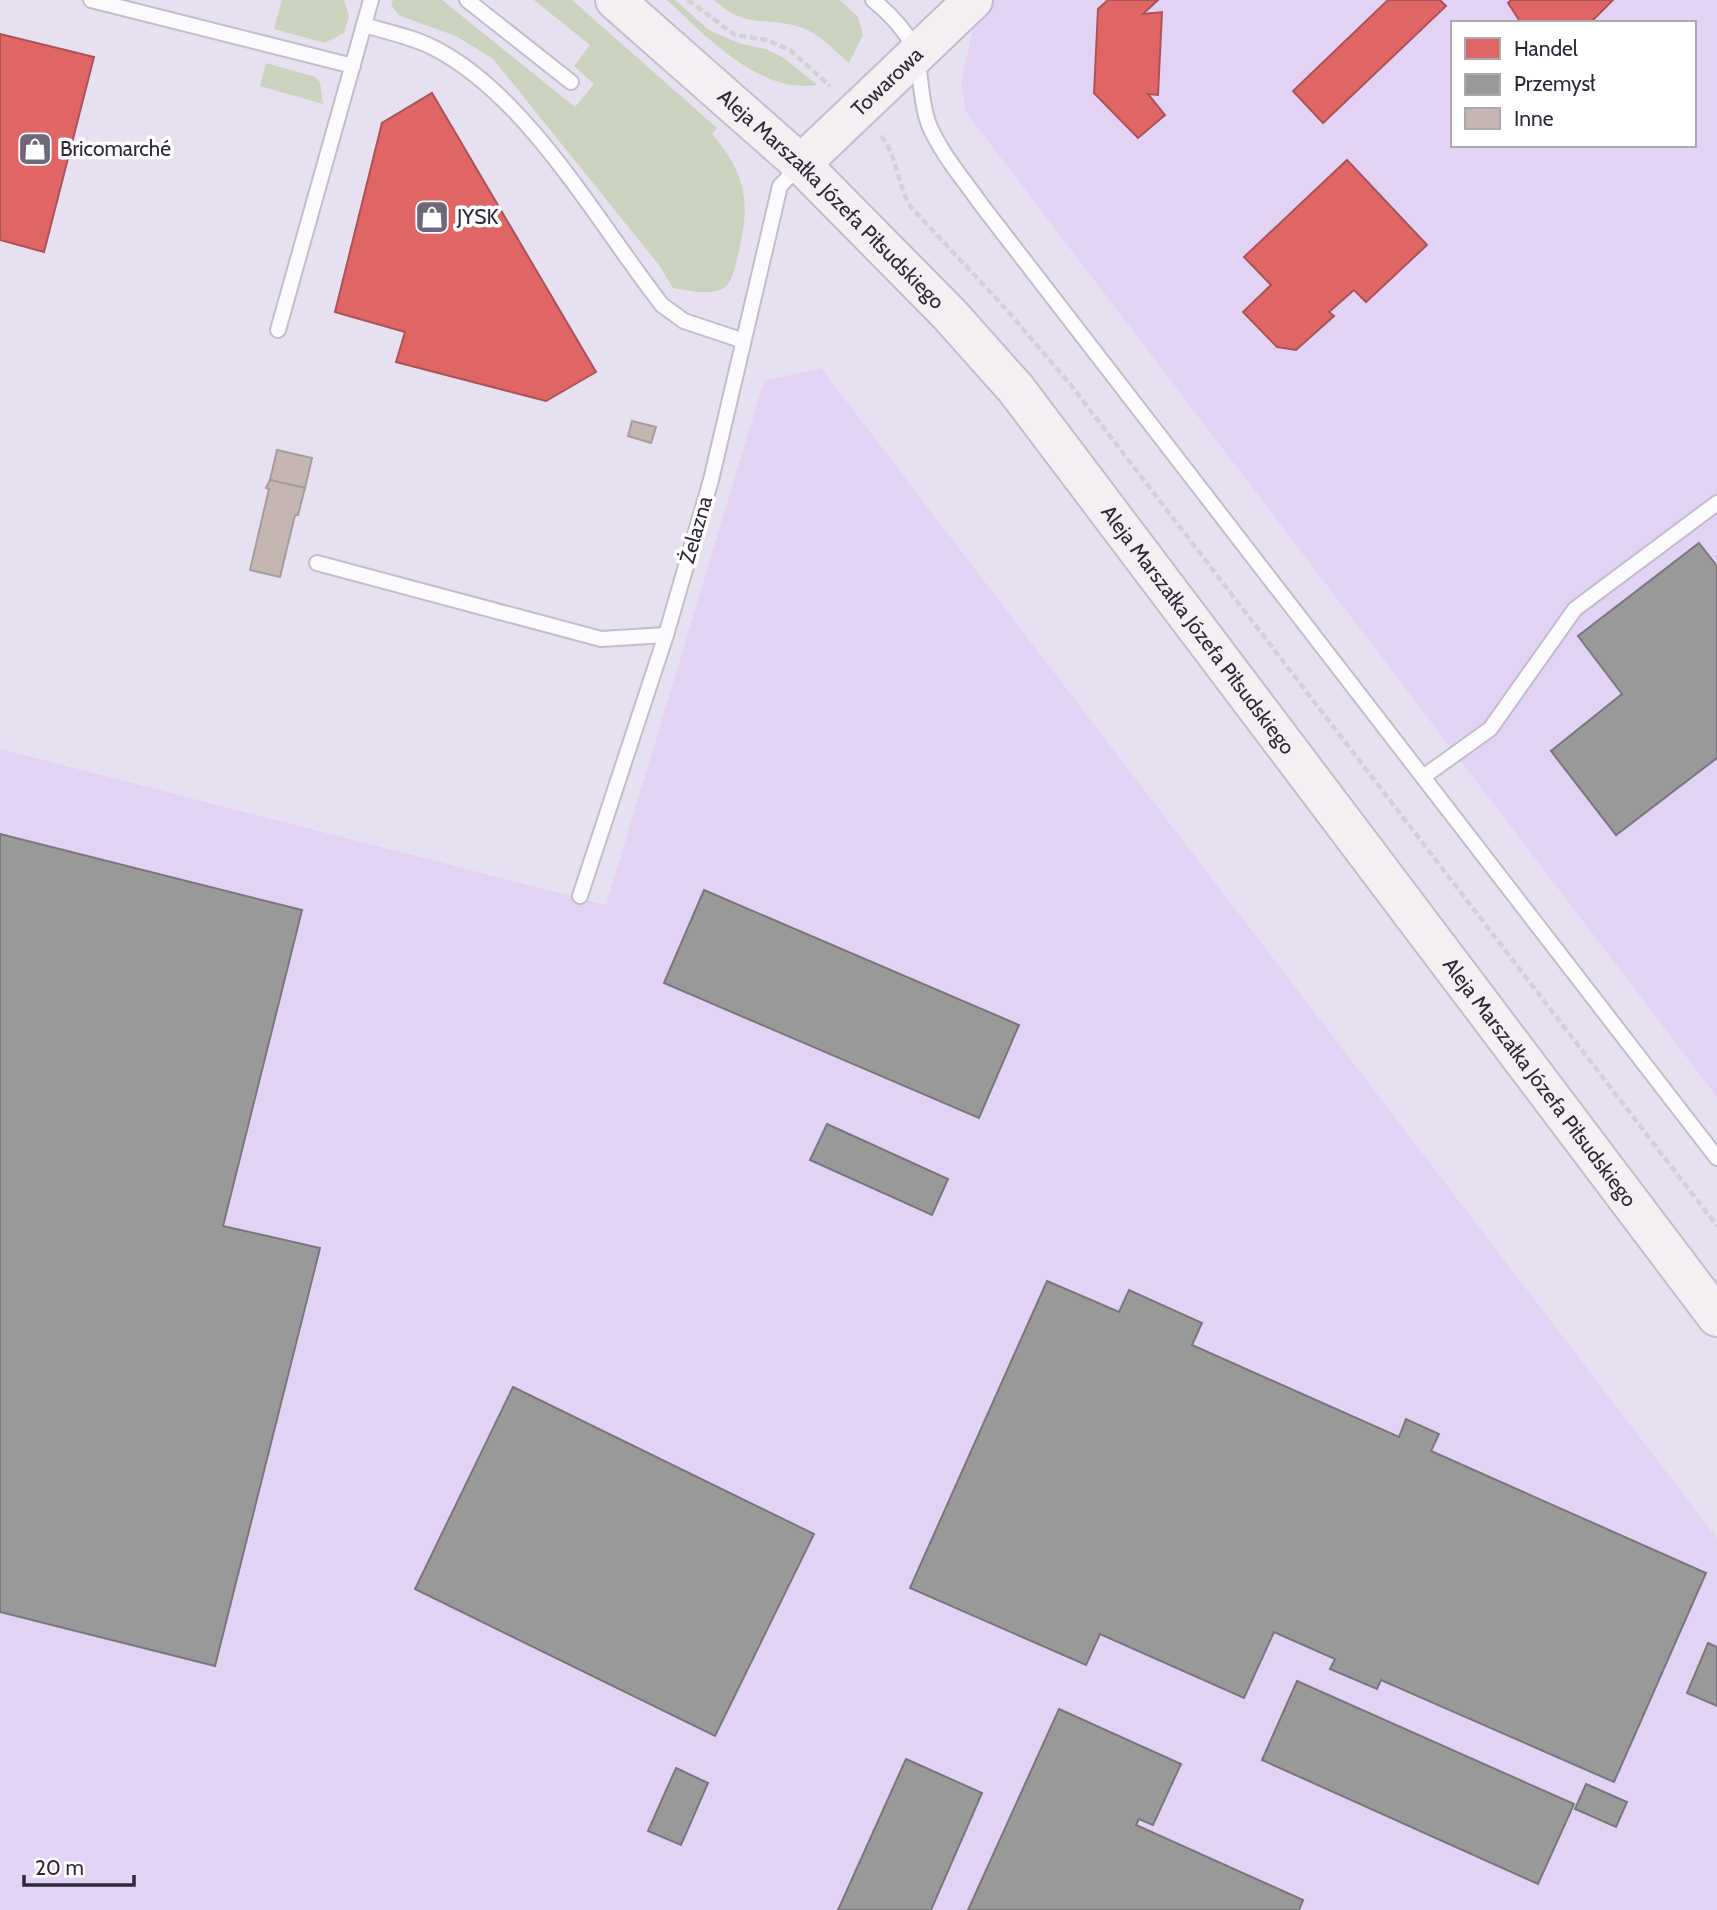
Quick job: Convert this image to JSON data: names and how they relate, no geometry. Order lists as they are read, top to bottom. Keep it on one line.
{"streets":{"main road":["Towarowa","Aleja Marszałka Józefa Piłsudskiego"],"lane":["Żelazna"]},"crossings":[["Towarowa","Aleja Marszałka Józefa Piłsudskiego"],["Towarowa","Żelazna"],["Aleja Marszałka Józefa Piłsudskiego","Żelazna"]],"places":{"shop":["Bricomarché","JYSK"]},"legend":["Handel","Przemysł","Inne"],"scale_bar":"20 m"}
